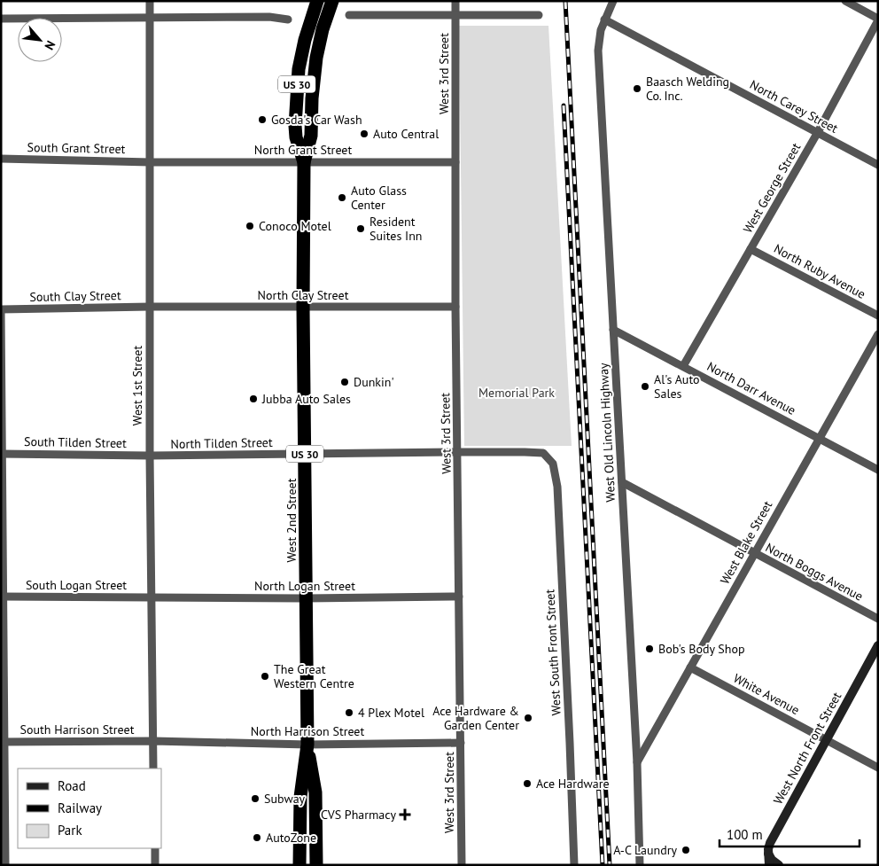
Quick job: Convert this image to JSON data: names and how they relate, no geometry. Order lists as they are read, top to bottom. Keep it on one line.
{"streets":{"highway":["US 30","West 2nd Street"],"street":["West 3rd Street","North Carey Street","South Grant Street","North Grant Street","West George Street","North Ruby Avenue","North Clay Street","South Clay Street","West 1st Street","North Darr Avenue","West Old Lincoln Highway","South Tilden Street","North Tilden Street","West Blake Street","North Boggs Avenue","South Logan Street","North Logan Street","West South Front Street","White Avenue","South Harrison Street","North Harrison Street","West North Front Street"]},"crossings":[["West 3rd Street","North Grant Street"],["West 3rd Street","North Clay Street"],["West 3rd Street","North Tilden Street"],["West 3rd Street","North Logan Street"],["West 3rd Street","North Harrison Street"],["North Carey Street","West George Street"],["North Carey Street","West Old Lincoln Highway"],["South Grant Street","North Grant Street"],["South Grant Street","West 1st Street"],["North Grant Street","West 1st Street"],["North Grant Street","West 2nd Street"],["West George Street","North Ruby Avenue"],["West George Street","North Darr Avenue"],["North Clay Street","South Clay Street"],["North Clay Street","West 1st Street"],["North Clay Street","West 2nd Street"],["South Clay Street","West 1st Street"],["West 1st Street","South Tilden Street"],["West 1st Street","North Tilden Street"],["West 1st Street","South Logan Street"],["West 1st Street","North Logan Street"],["West 1st Street","South Harrison Street"],["West 1st Street","North Harrison Street"],["North Darr Avenue","West Old Lincoln Highway"],["North Darr Avenue","West Blake Street"],["West Old Lincoln Highway","West Blake Street"],["West Old Lincoln Highway","North Boggs Avenue"],["South Tilden Street","North Tilden Street"],["North Tilden Street","West 2nd Street"],["North Tilden Street","West South Front Street"],["West 2nd Street","North Logan Street"],["West 2nd Street","North Harrison Street"],["West Blake Street","North Boggs Avenue"],["West Blake Street","White Avenue"],["South Logan Street","North Logan Street"],["White Avenue","West North Front Street"],["South Harrison Street","North Harrison Street"]],"parks":["Memorial Park"],"places":{"other":["Baasch Welding Co. Inc.","Gosda's Car Wash","Auto Central","Auto Glass Center","Conoco Motel","Resident Suites Inn","Dunkin'","Al's Auto Sales","Jubba Auto Sales","Bob's Body Shop","The Great Western Centre","4 Plex Motel","Ace Hardware & Garden Center","Ace Hardware","Subway","AutoZone","A-C Laundry"],"health":["CVS Pharmacy"]},"legend":["Road","Railway","Park"],"scale_bar":"100 m","north":"bottom right"}
